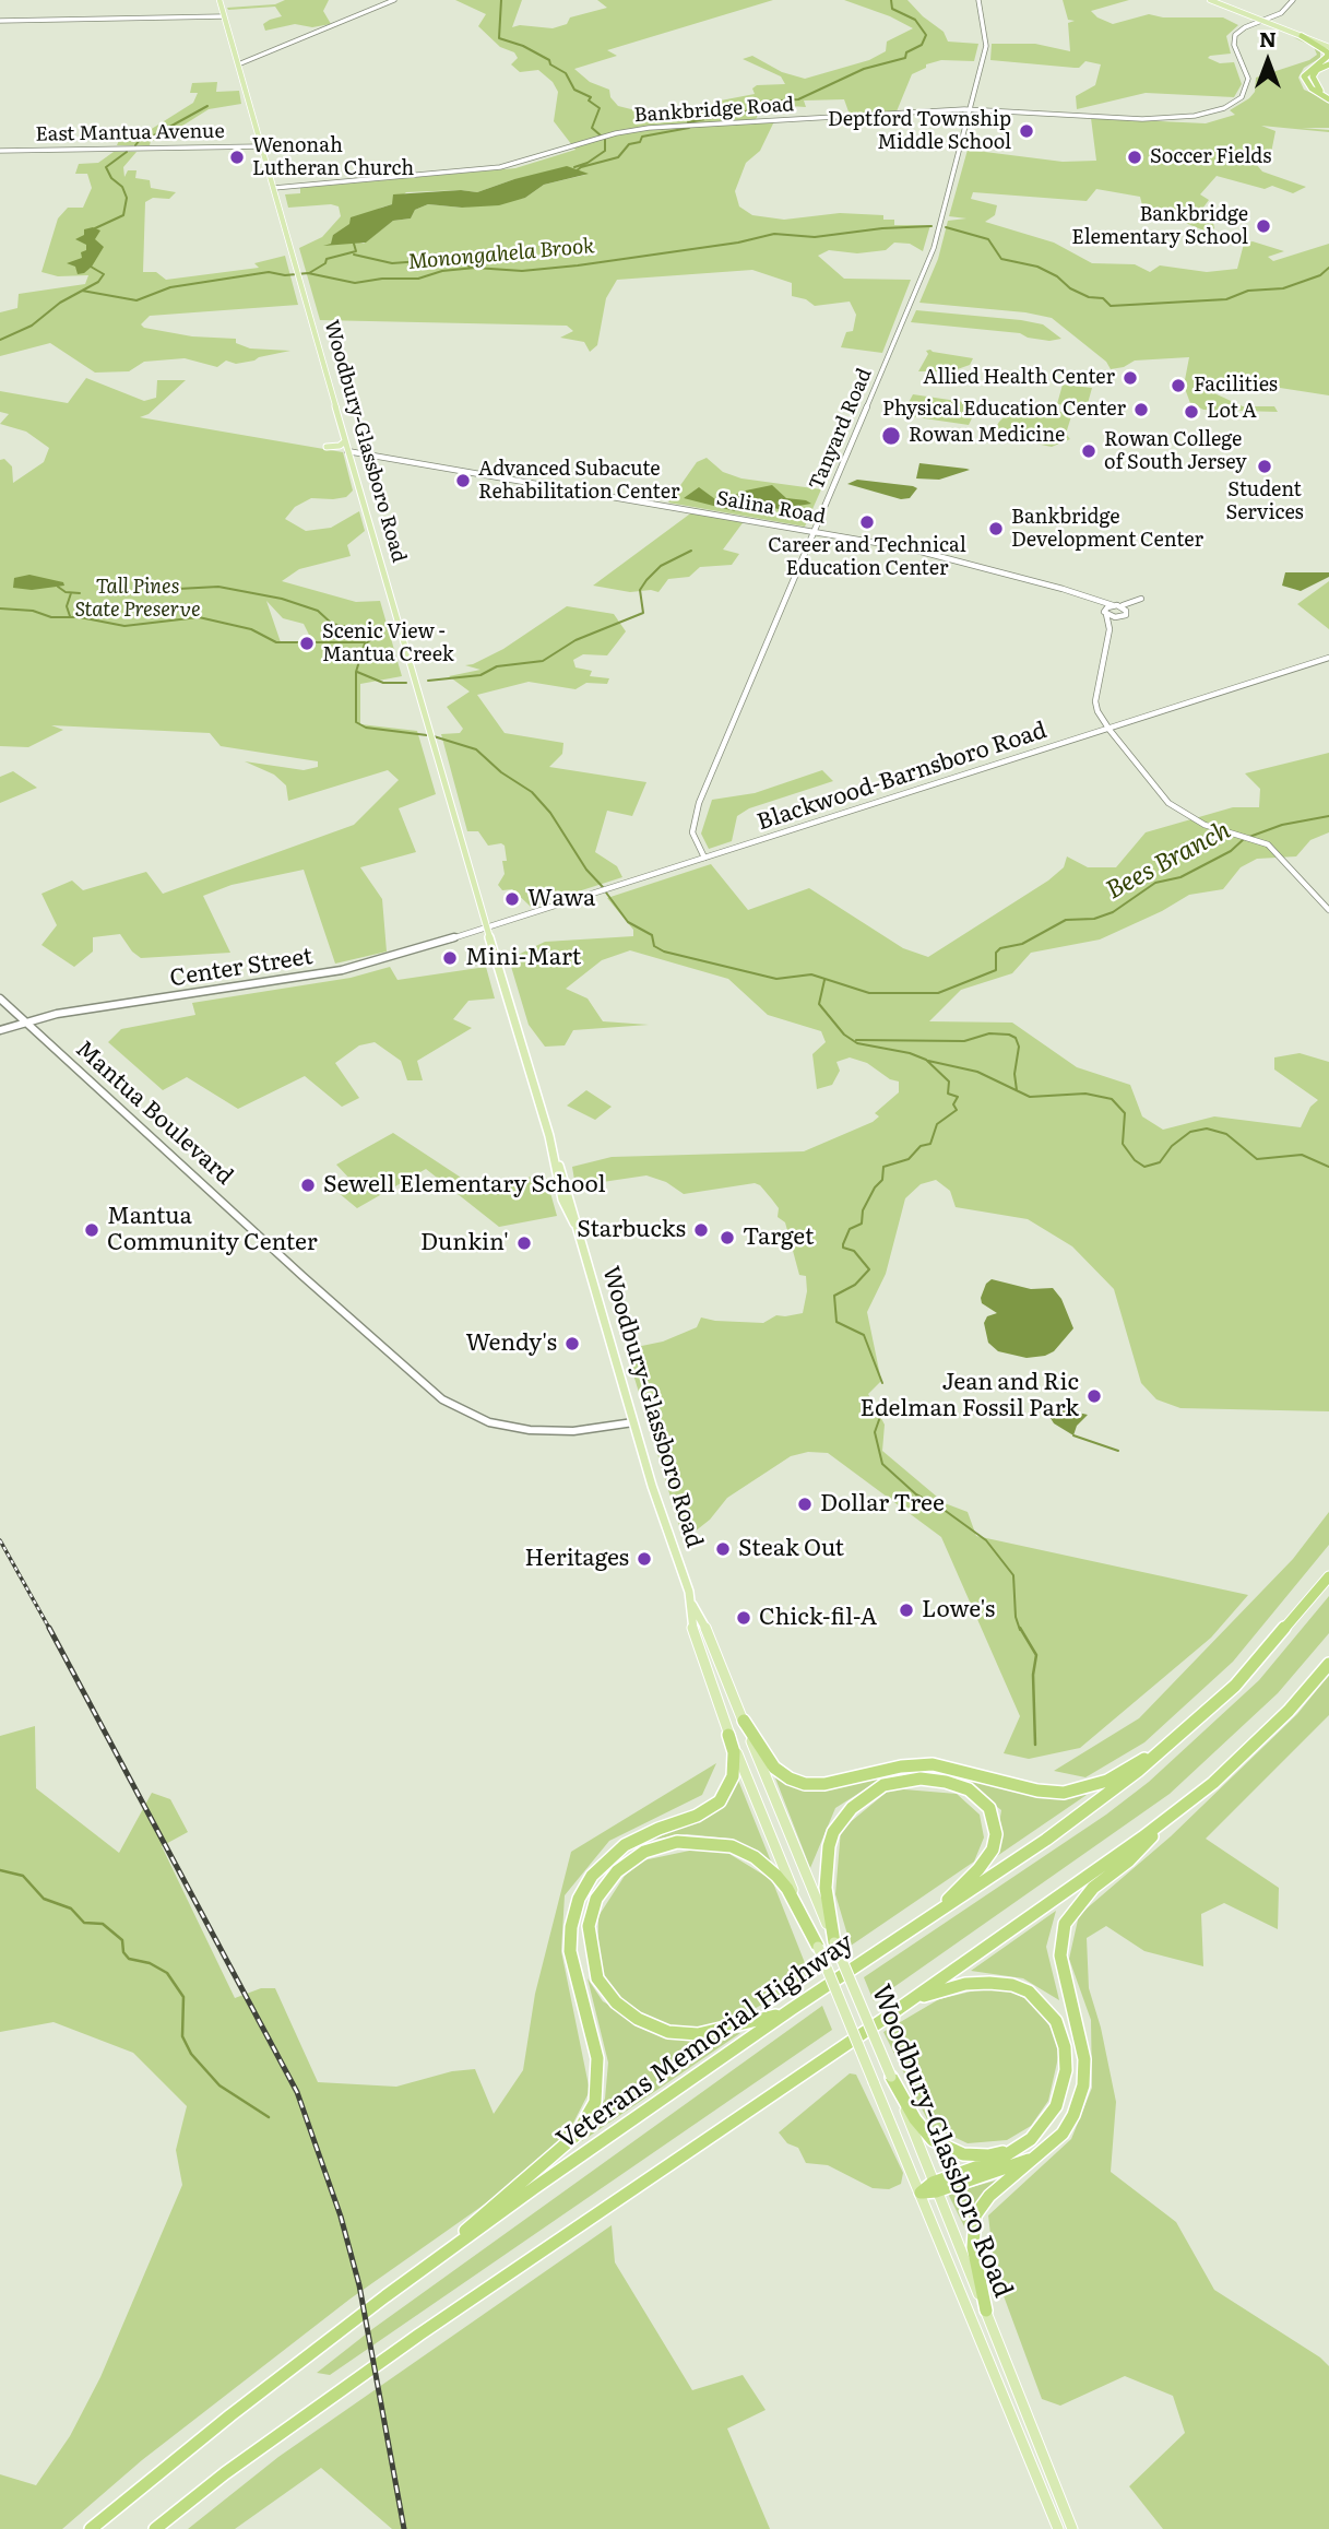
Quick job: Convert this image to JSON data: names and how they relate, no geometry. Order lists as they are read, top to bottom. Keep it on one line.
{"streets":{"highway":["Veterans Memorial Highway"],"main road":["Woodbury-Glassboro Road"],"street":["Bankbridge Road","East Mantua Avenue","Tanyard Road","Salina Road","Blackwood-Barnsboro Road","Center Street","Mantua Boulevard"]},"crossings":[["Bankbridge Road","Tanyard Road"],["Bankbridge Road","Woodbury-Glassboro Road"],["East Mantua Avenue","Woodbury-Glassboro Road"],["Tanyard Road","Salina Road"],["Tanyard Road","Blackwood-Barnsboro Road"],["Woodbury-Glassboro Road","Salina Road"],["Woodbury-Glassboro Road","Blackwood-Barnsboro Road"],["Woodbury-Glassboro Road","Center Street"],["Woodbury-Glassboro Road","Mantua Boulevard"],["Blackwood-Barnsboro Road","Center Street"],["Center Street","Mantua Boulevard"]],"water":["Monongahela Brook","Bees Branch"],"parks":["Tall Pines State Preserve"],"places":["Deptford Township Middle School","Wenonah Lutheran Church","Soccer Fields","Bankbridge Elementary School","Allied Health Center","Facilities","Physical Education Center","Lot A","Rowan Medicine","Rowan College of South Jersey","Student Services","Advanced Subacute Rehabilitation Center","Career and Technical Education Center","Bankbridge Development Center","Scenic View - Mantua Creek","Wawa","Mini-Mart","Sewell Elementary School","Mantua Community Center","Starbucks","Target","Dunkin'","Wendy's","Jean and Ric Edelman Fossil Park","Dollar Tree","Steak Out","Heritages","Lowe's","Chick-fil-A"],"north":"top"}
